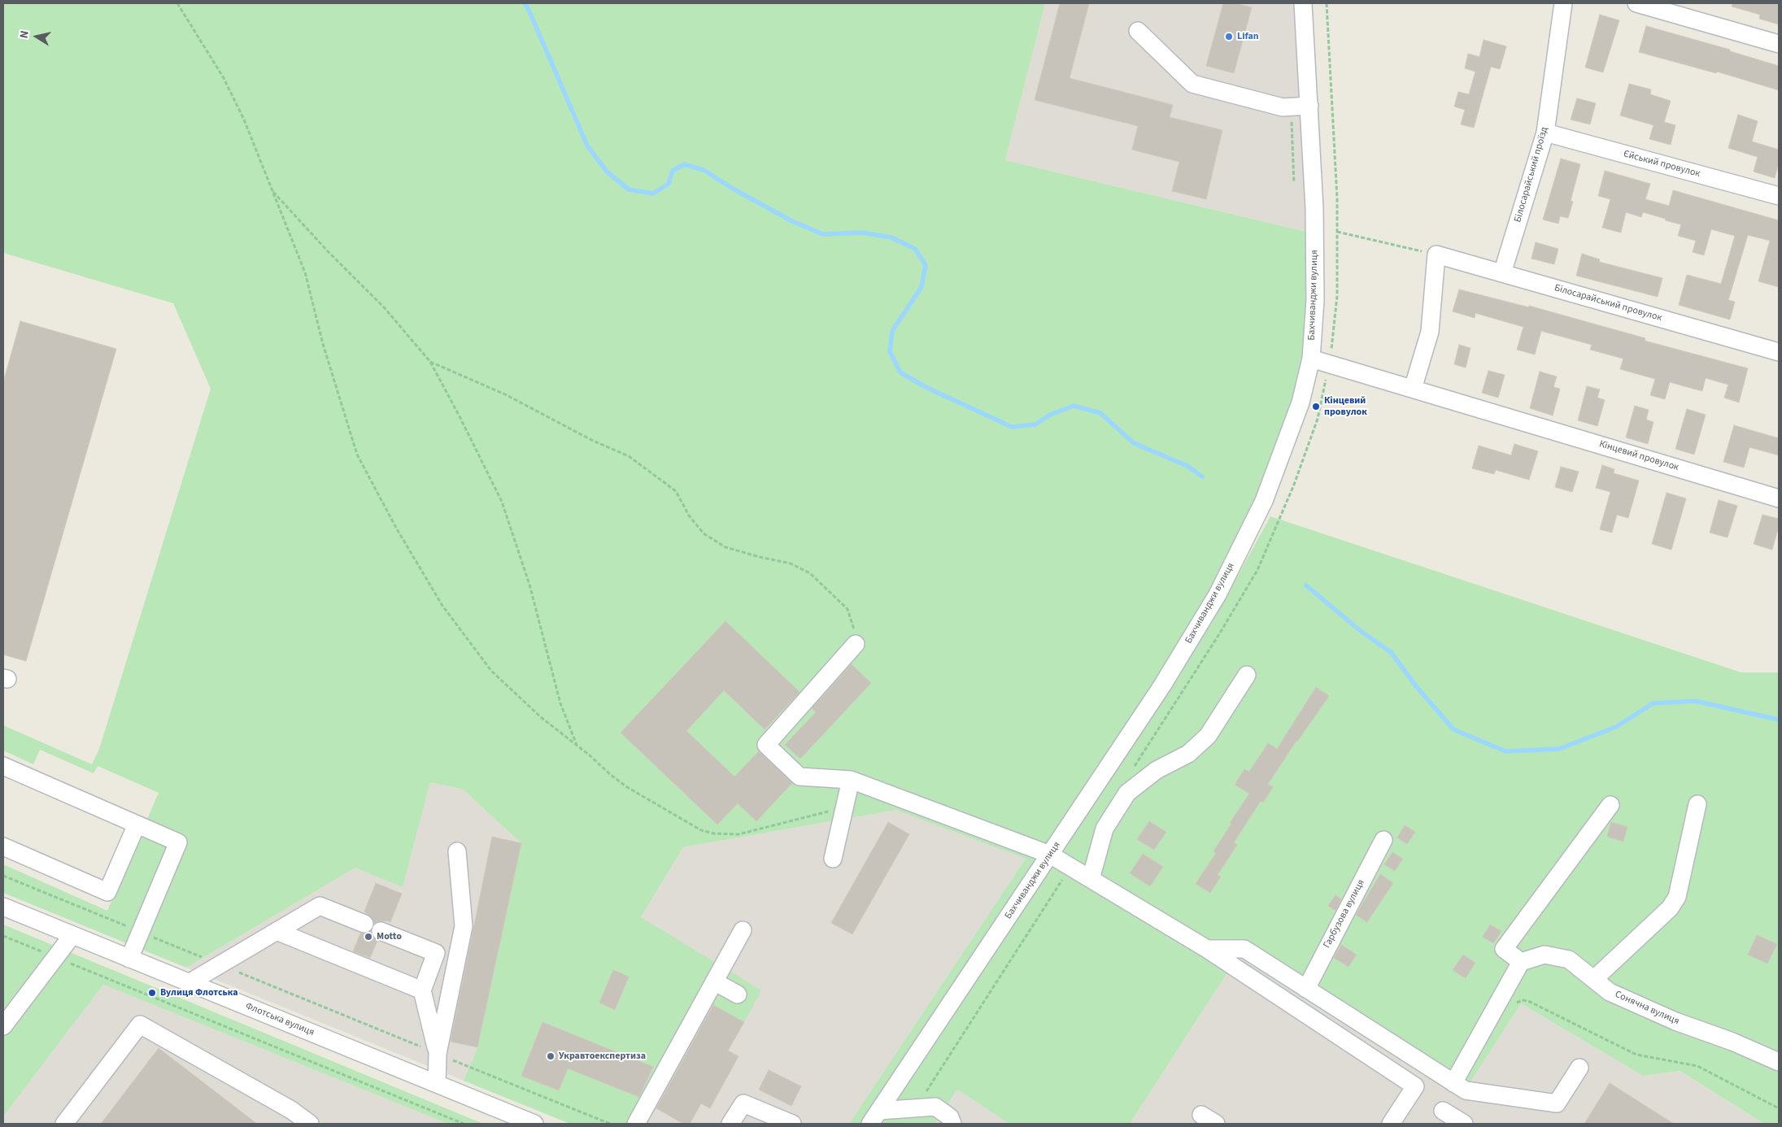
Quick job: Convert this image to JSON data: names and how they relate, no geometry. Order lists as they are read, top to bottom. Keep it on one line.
{"streets":{"street":["Єйський провулок","Білосарайський проїзд","Бахчиванджи вулиця","Білосарайський провулок","Кінцевий провулок","Гарбузова вулиця","Сонячна вулиця","Флотська вулиця"]},"crossings":[["Єйський провулок","Білосарайський проїзд"],["Білосарайський проїзд","Білосарайський провулок"],["Бахчиванджи вулиця","Кінцевий провулок"]],"places":["Lifan","Кінцевий провулок","Motto","Вулиця Флотська","Укравтоекспертиза"],"north":"left"}
